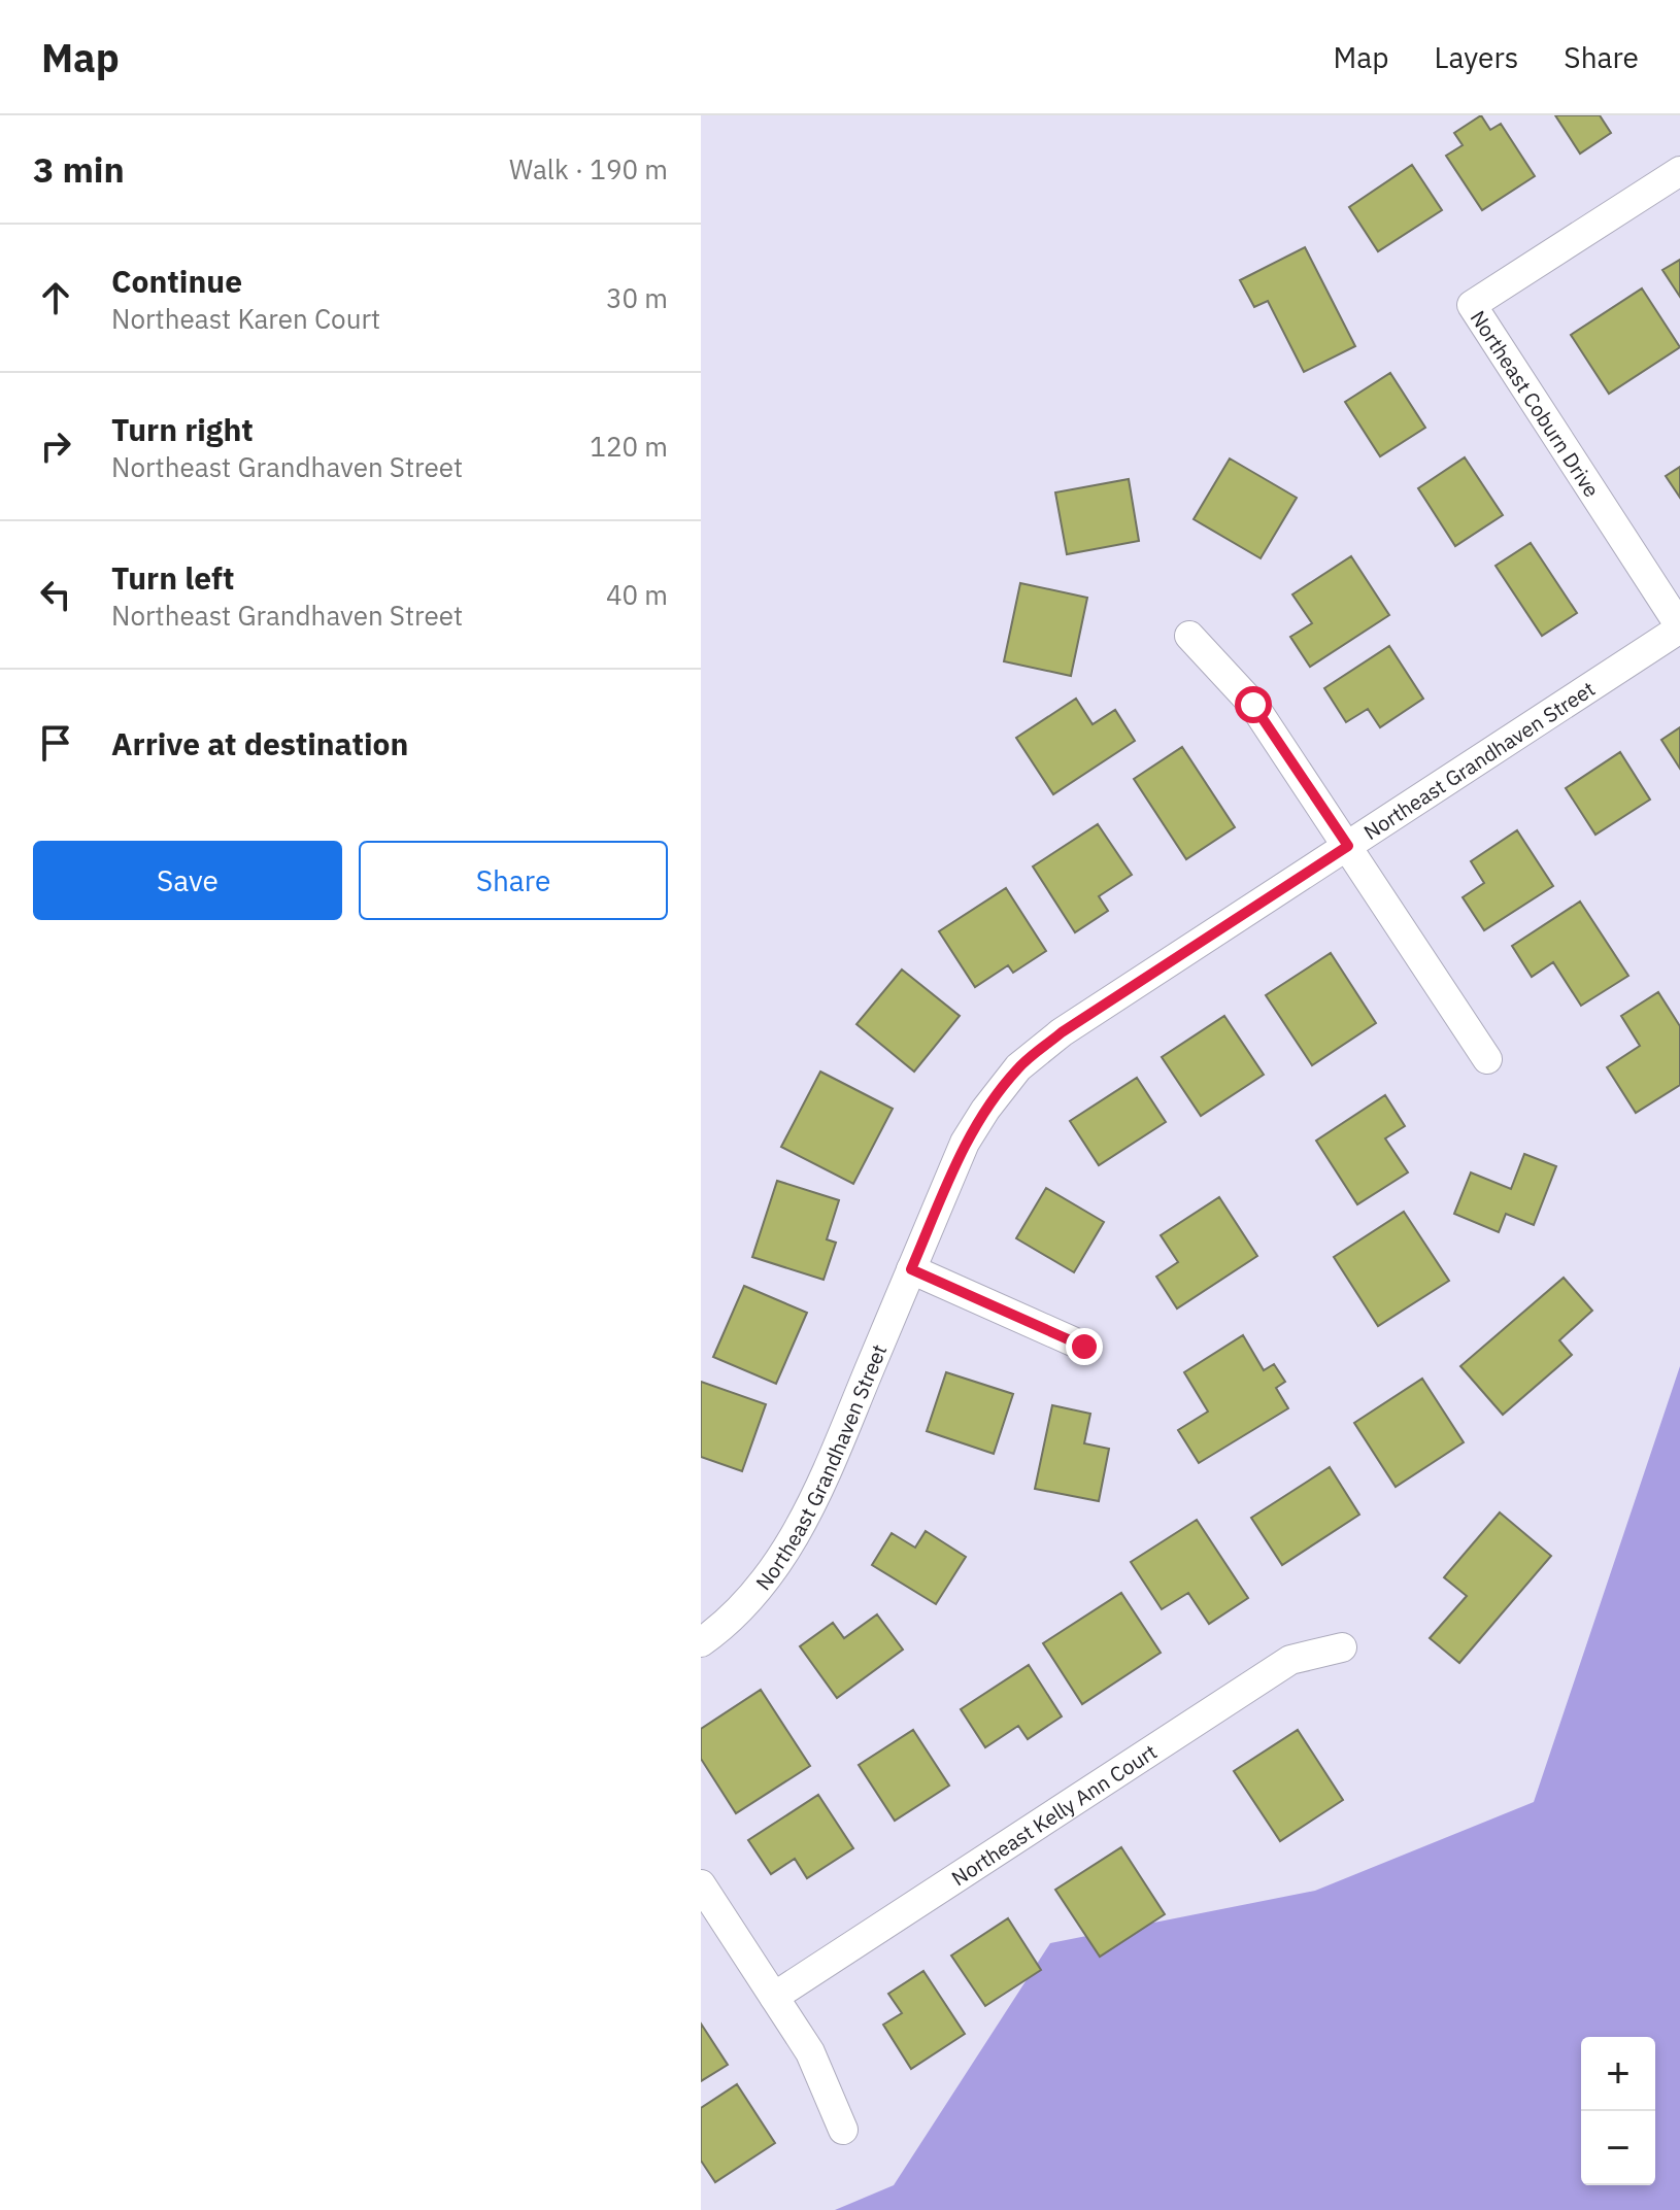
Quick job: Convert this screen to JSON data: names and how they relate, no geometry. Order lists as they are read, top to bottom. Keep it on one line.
{"streets":{"street":["Northeast Coburn Drive","Northeast Grandhaven Street","Northeast Kelly Ann Court"]},"crossings":[["Northeast Coburn Drive","Northeast Grandhaven Street"]],"page":{"header":"Map","nav":["Map","Layers","Share"],"heading":["3 min","Walk · 190 m"],"list":[["Continue","Northeast Karen Court","30 m"],["Turn right","Northeast Grandhaven Street","120 m"],["Turn left","Northeast Grandhaven Street","40 m"],"Arrive at destination"],"buttons":["Save","Share"],"map_buttons":["+","−"]}}
